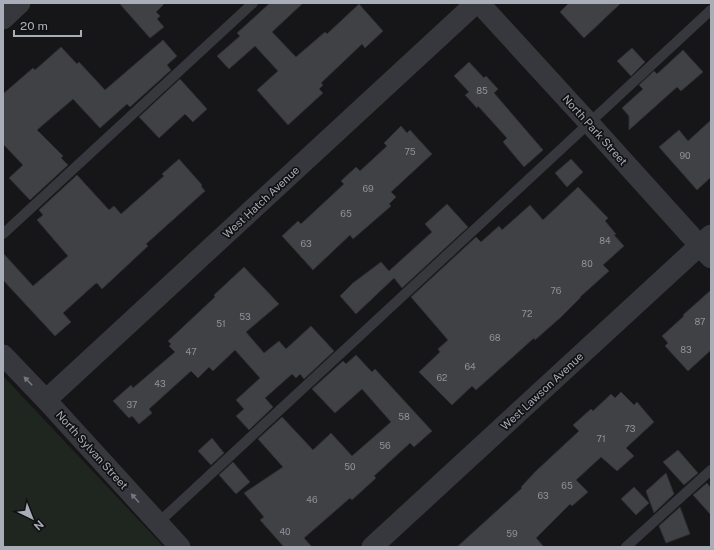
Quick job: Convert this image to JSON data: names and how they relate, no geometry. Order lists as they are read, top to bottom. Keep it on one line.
{"streets":{"street":["North Park Street","West Hatch Avenue","West Lawson Avenue","North Sylvan Street"]},"crossings":[["North Park Street","West Hatch Avenue"],["North Park Street","West Lawson Avenue"],["West Hatch Avenue","North Sylvan Street"]],"one_way":["North Sylvan Street"],"house_numbers":["85","75","90","69","65","84","63","80","76","72","53","87","51","68","83","47","64","62","43","37","58","73","71","56","50","65","63","46","40","59"],"scale_bar":"20 m","north":"bottom right"}
